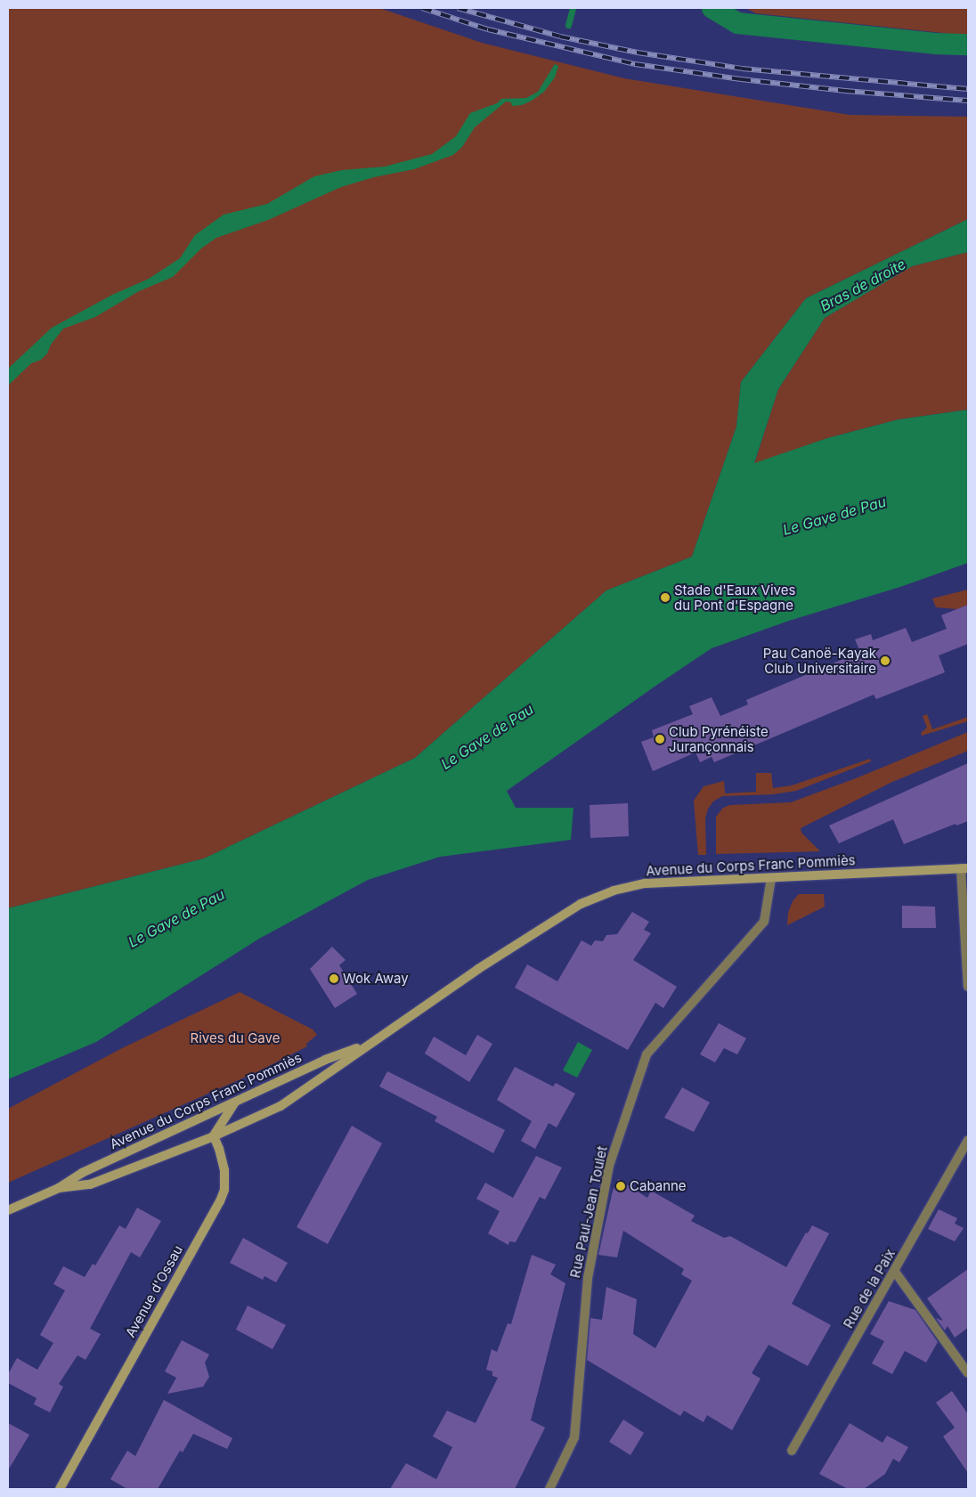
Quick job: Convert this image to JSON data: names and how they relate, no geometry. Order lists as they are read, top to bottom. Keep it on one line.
{"streets":{"main road":["Avenue du Corps Franc Pommiès","Avenue d'Ossau"],"street":["Rue Paul-Jean Toulet","Rue de la Paix"]},"crossings":[["Avenue du Corps Franc Pommiès","Rue Paul-Jean Toulet"],["Avenue du Corps Franc Pommiès","Avenue d'Ossau"]],"water":["Bras de droite","Le Gave de Pau"],"parks":["Rives du Gave"],"places":["Stade d'Eaux Vives du Pont d'Espagne","Pau Canoë-Kayak Club Universitaire","Club Pyrénéiste Jurançonnais","Wok Away","Cabanne"]}
